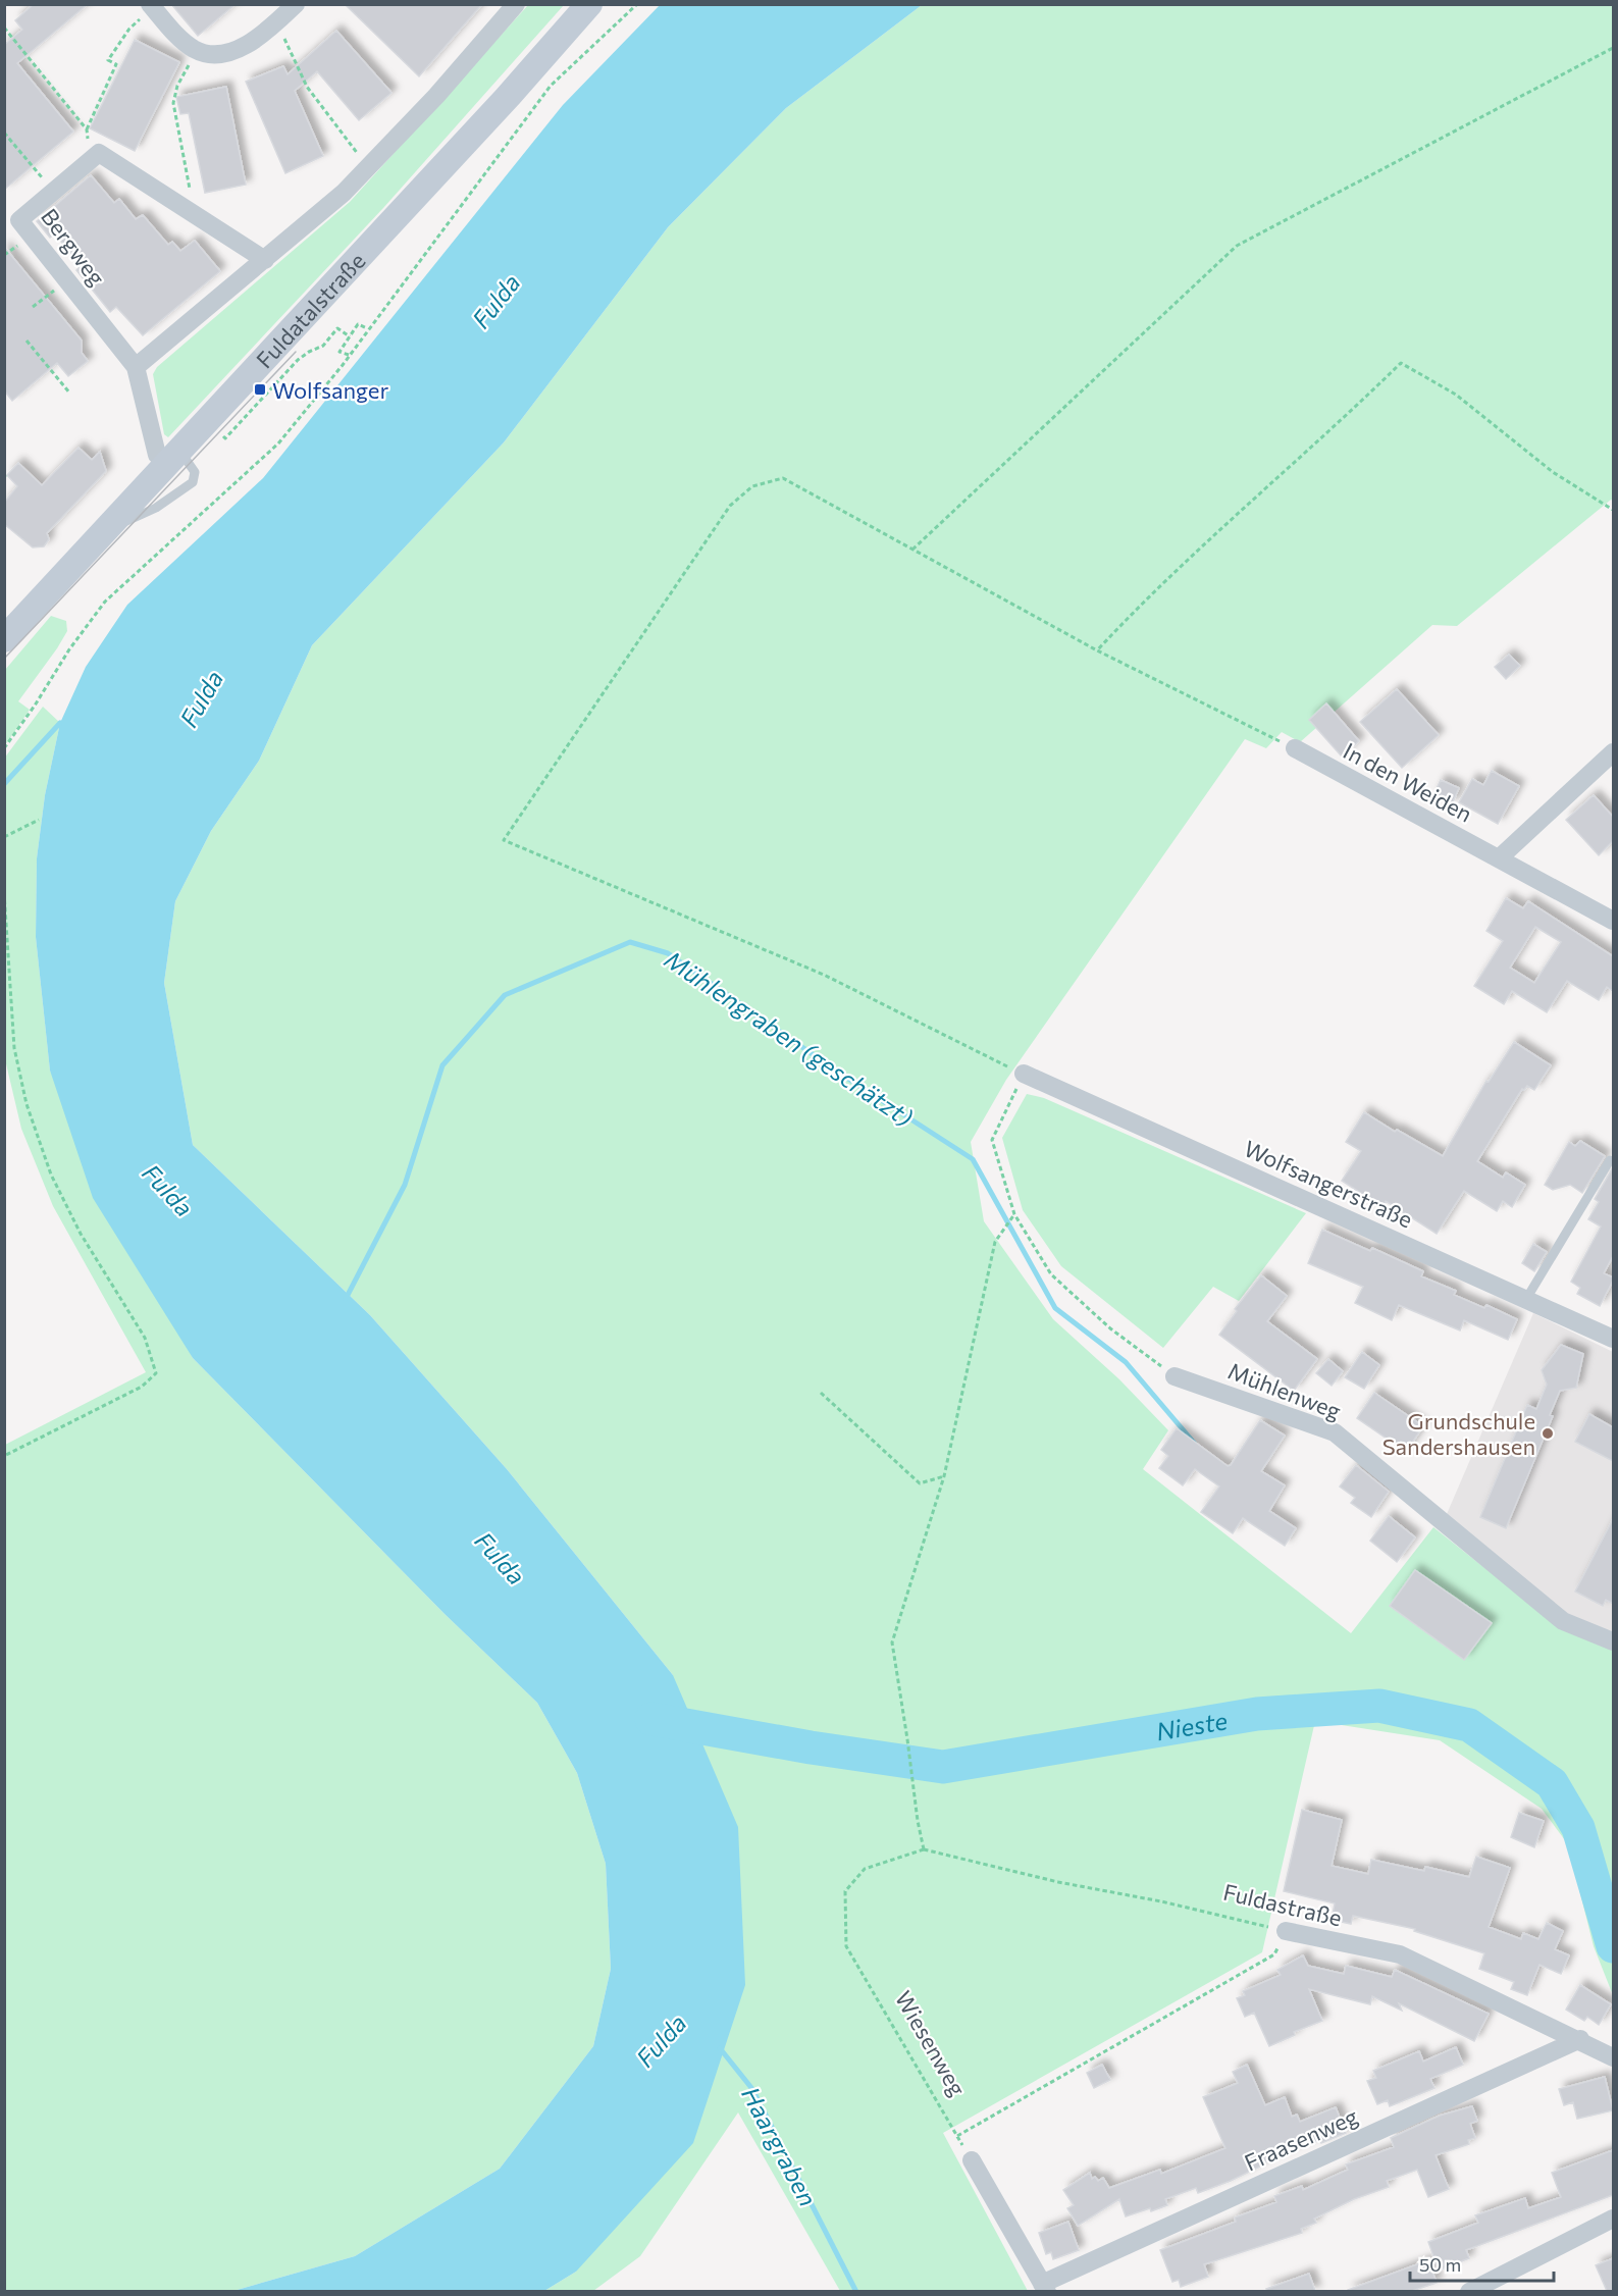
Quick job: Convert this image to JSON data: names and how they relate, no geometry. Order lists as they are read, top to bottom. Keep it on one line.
{"streets":{"main road":["Fuldatalstraße"],"street":["Bergweg","In den Weiden","Wolfsangerstraße","Mühlenweg","Fuldastraße","Fraasenweg"],"path":["Wiesenweg"]},"crossings":[["Bergweg","Fuldatalstraße"],["Fuldastraße","Wiesenweg"],["Fuldastraße","Fraasenweg"]],"water":["Fulda","Mühlengraben (geschätzt)","Nieste","Haargraben"],"places":{"transit":["Wolfsanger"],"other":["Grundschule Sandershausen"]},"scale_bar":"50 m"}
